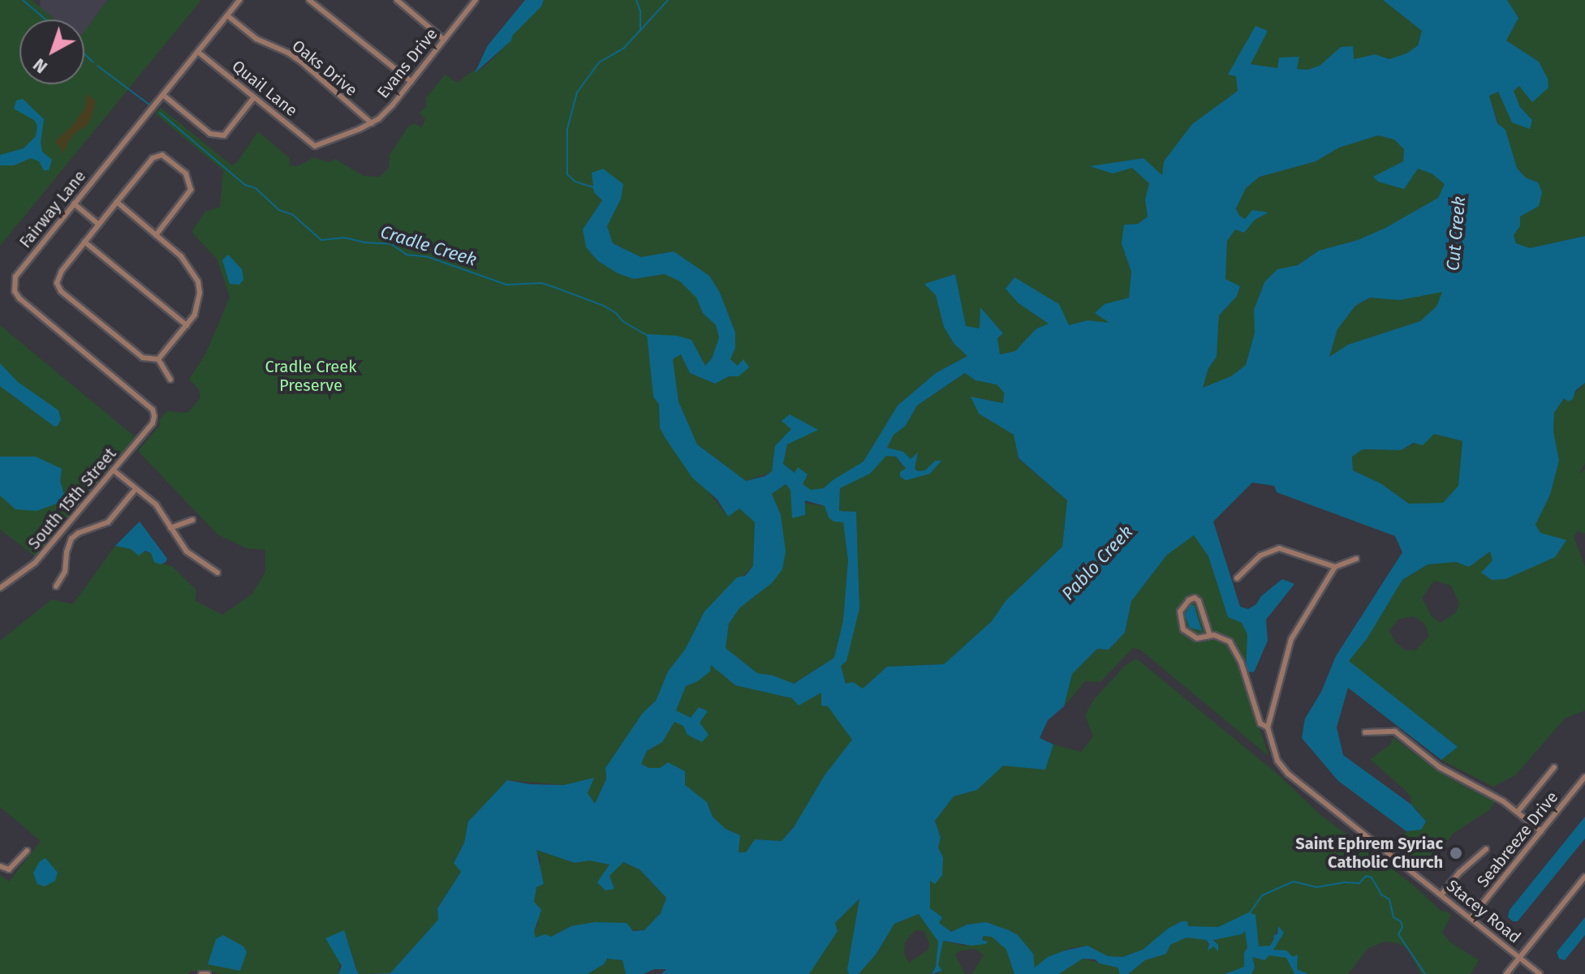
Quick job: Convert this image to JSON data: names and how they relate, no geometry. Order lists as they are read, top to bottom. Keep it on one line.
{"streets":{"street":["Evans Drive","Oaks Drive","Quail Lane","Fairway Lane","South 15th Street","Seabreeze Drive","Stacey Road"]},"crossings":[["Evans Drive","Oaks Drive"],["Evans Drive","Quail Lane"],["Oaks Drive","Fairway Lane"],["Quail Lane","Fairway Lane"],["Fairway Lane","South 15th Street"],["Seabreeze Drive","Stacey Road"]],"water":["Cut Creek","Cradle Creek","Pablo Creek"],"parks":["Cradle Creek Preserve"],"places":["Saint Ephrem Syriac Catholic Church"],"north":"bottom left"}
